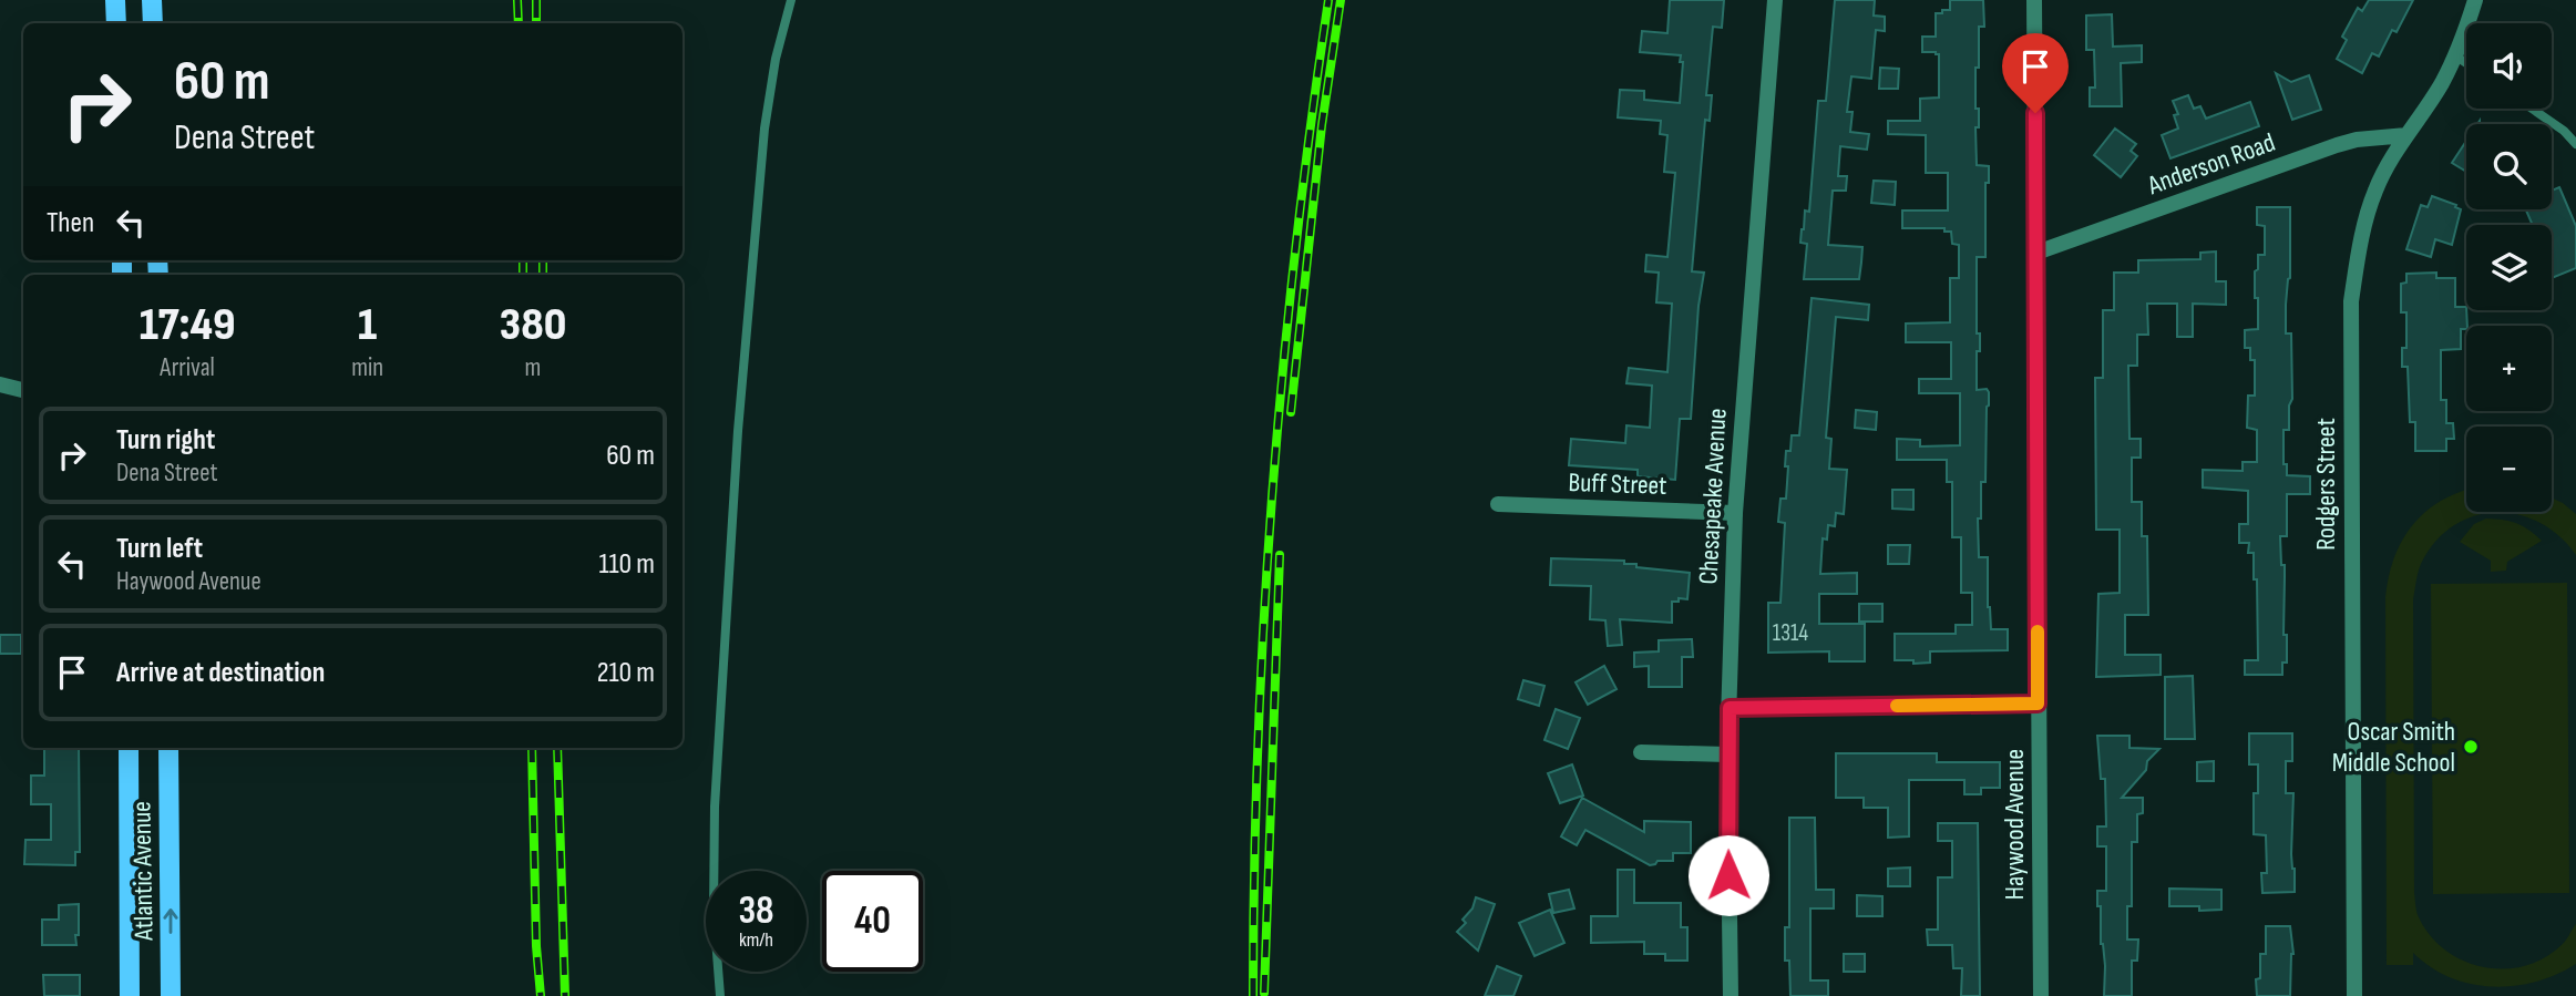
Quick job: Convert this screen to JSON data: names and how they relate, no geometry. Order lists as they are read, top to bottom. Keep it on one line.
{"streets":{"main road":["Atlantic Avenue"],"street":["Anderson Road","Buff Street","Rodgers Street","Chesapeake Avenue","Haywood Avenue"]},"crossings":[["Anderson Road","Rodgers Street"],["Anderson Road","Haywood Avenue"],["Buff Street","Chesapeake Avenue"]],"places":["Oscar Smith Middle School"],"house_numbers":["1314"],"page":{"map_buttons":["+","−"],"turn":["60 m","Dena Street"],"then":"Then","eta":["17:49","Arrival","1","min","380","m"],"list":[{"name":"Turn right","note":"Dena Street","value":"60 m"},{"name":"Turn left","note":"Haywood Avenue","value":"110 m"},{"name":"Arrive at destination","value":"210 m"}],"speed":"38 km/h","limit":"40"}}
